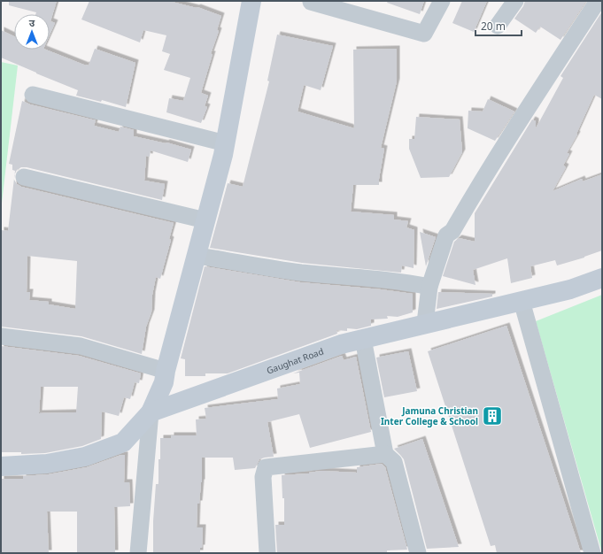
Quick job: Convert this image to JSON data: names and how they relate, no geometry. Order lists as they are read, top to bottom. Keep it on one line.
{"streets":{"main road":["Gaughat Road"]},"places":{"building":["Jamuna Christian Inter College & School"]},"scale_bar":"20 m","north":"top"}
